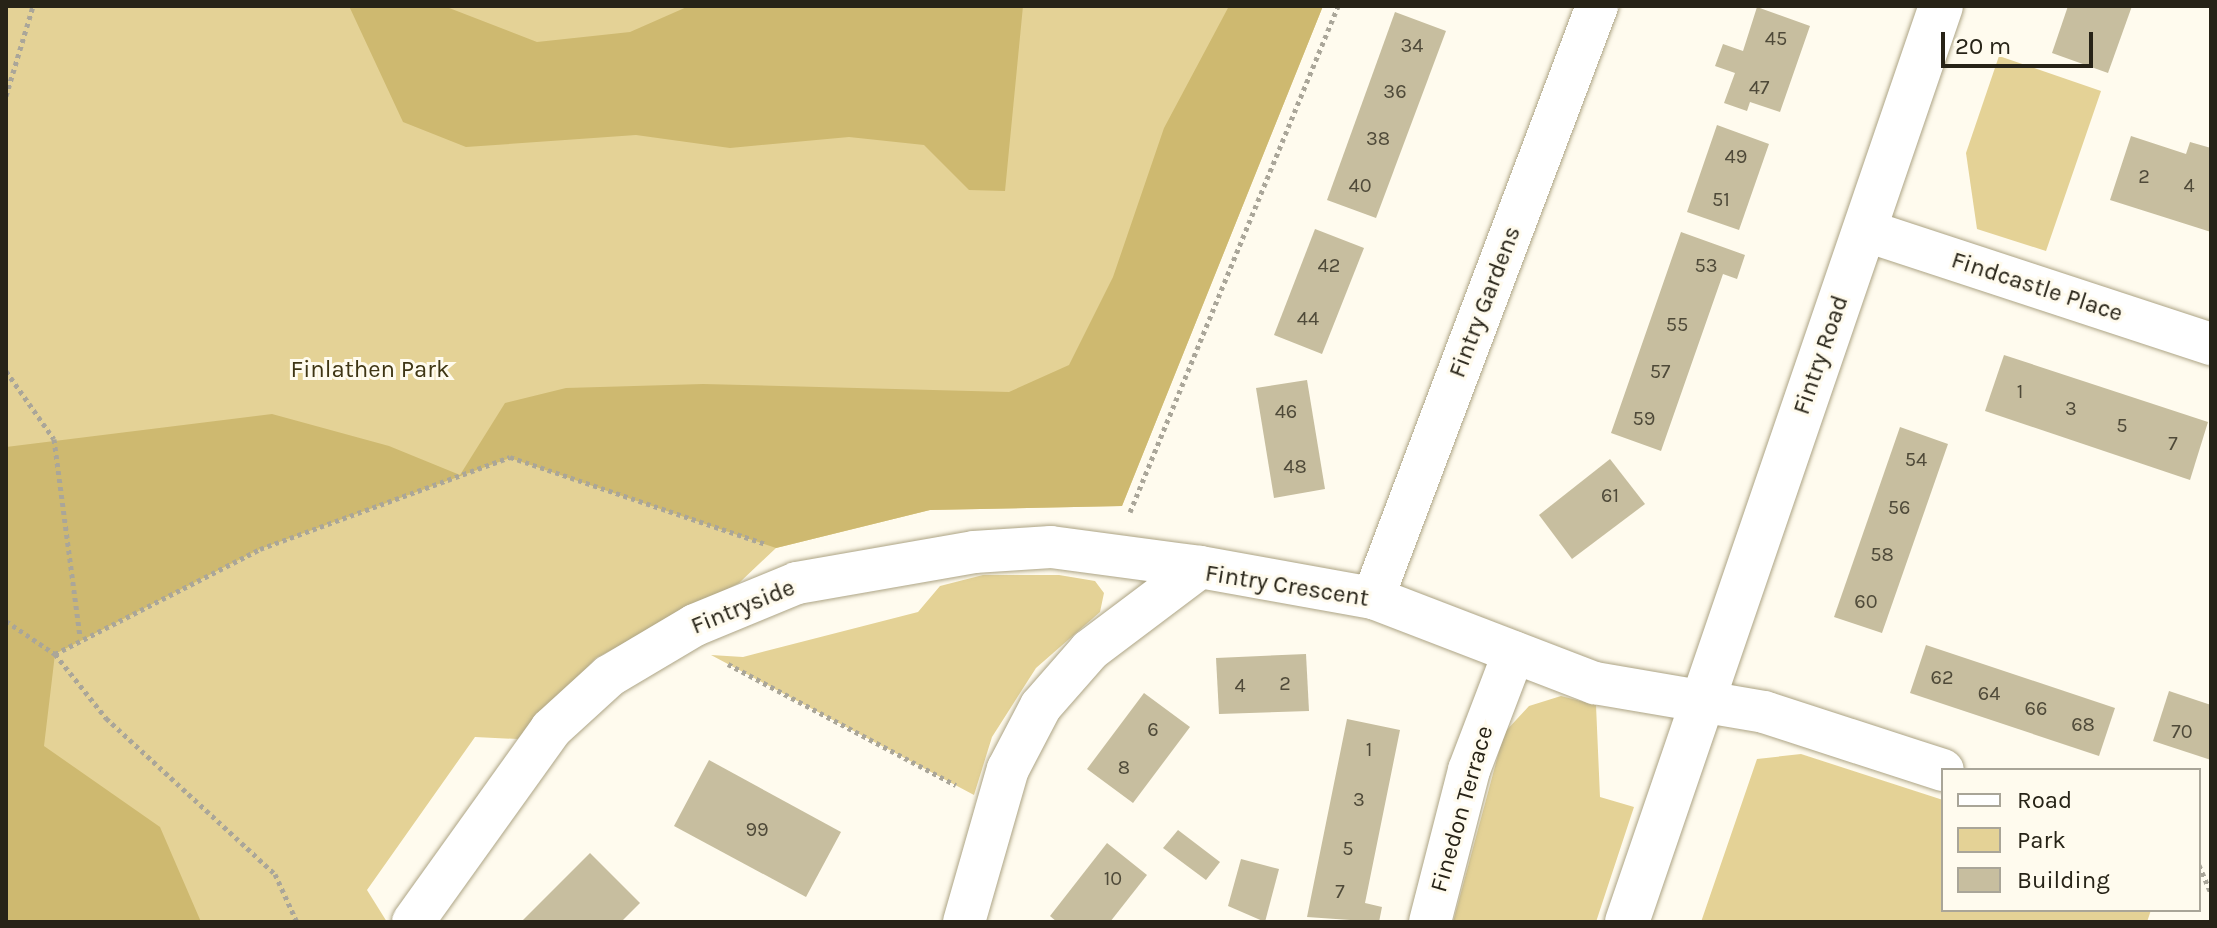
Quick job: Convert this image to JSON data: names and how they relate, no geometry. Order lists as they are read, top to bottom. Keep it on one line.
{"streets":{"street":["Findcastle Place","Fintry Gardens","Fintry Road","Fintry Crescent","Fintryside","Finedon Terrace"]},"crossings":[["Findcastle Place","Fintry Road"],["Fintry Gardens","Fintry Crescent"],["Fintry Road","Fintry Crescent"],["Fintry Crescent","Fintryside"],["Fintry Crescent","Finedon Terrace"]],"parks":["Finlathen Park"],"house_numbers":["45","34","47","36","38","49","2","40","4","51","42","53","44","55","57","1","3","46","59","5","7","54","48","61","56","58","60","62","2","4","64","66","68","6","70","1","8","3","99","5","10","7"],"legend":["Road","Park","Building"],"scale_bar":"20 m"}
